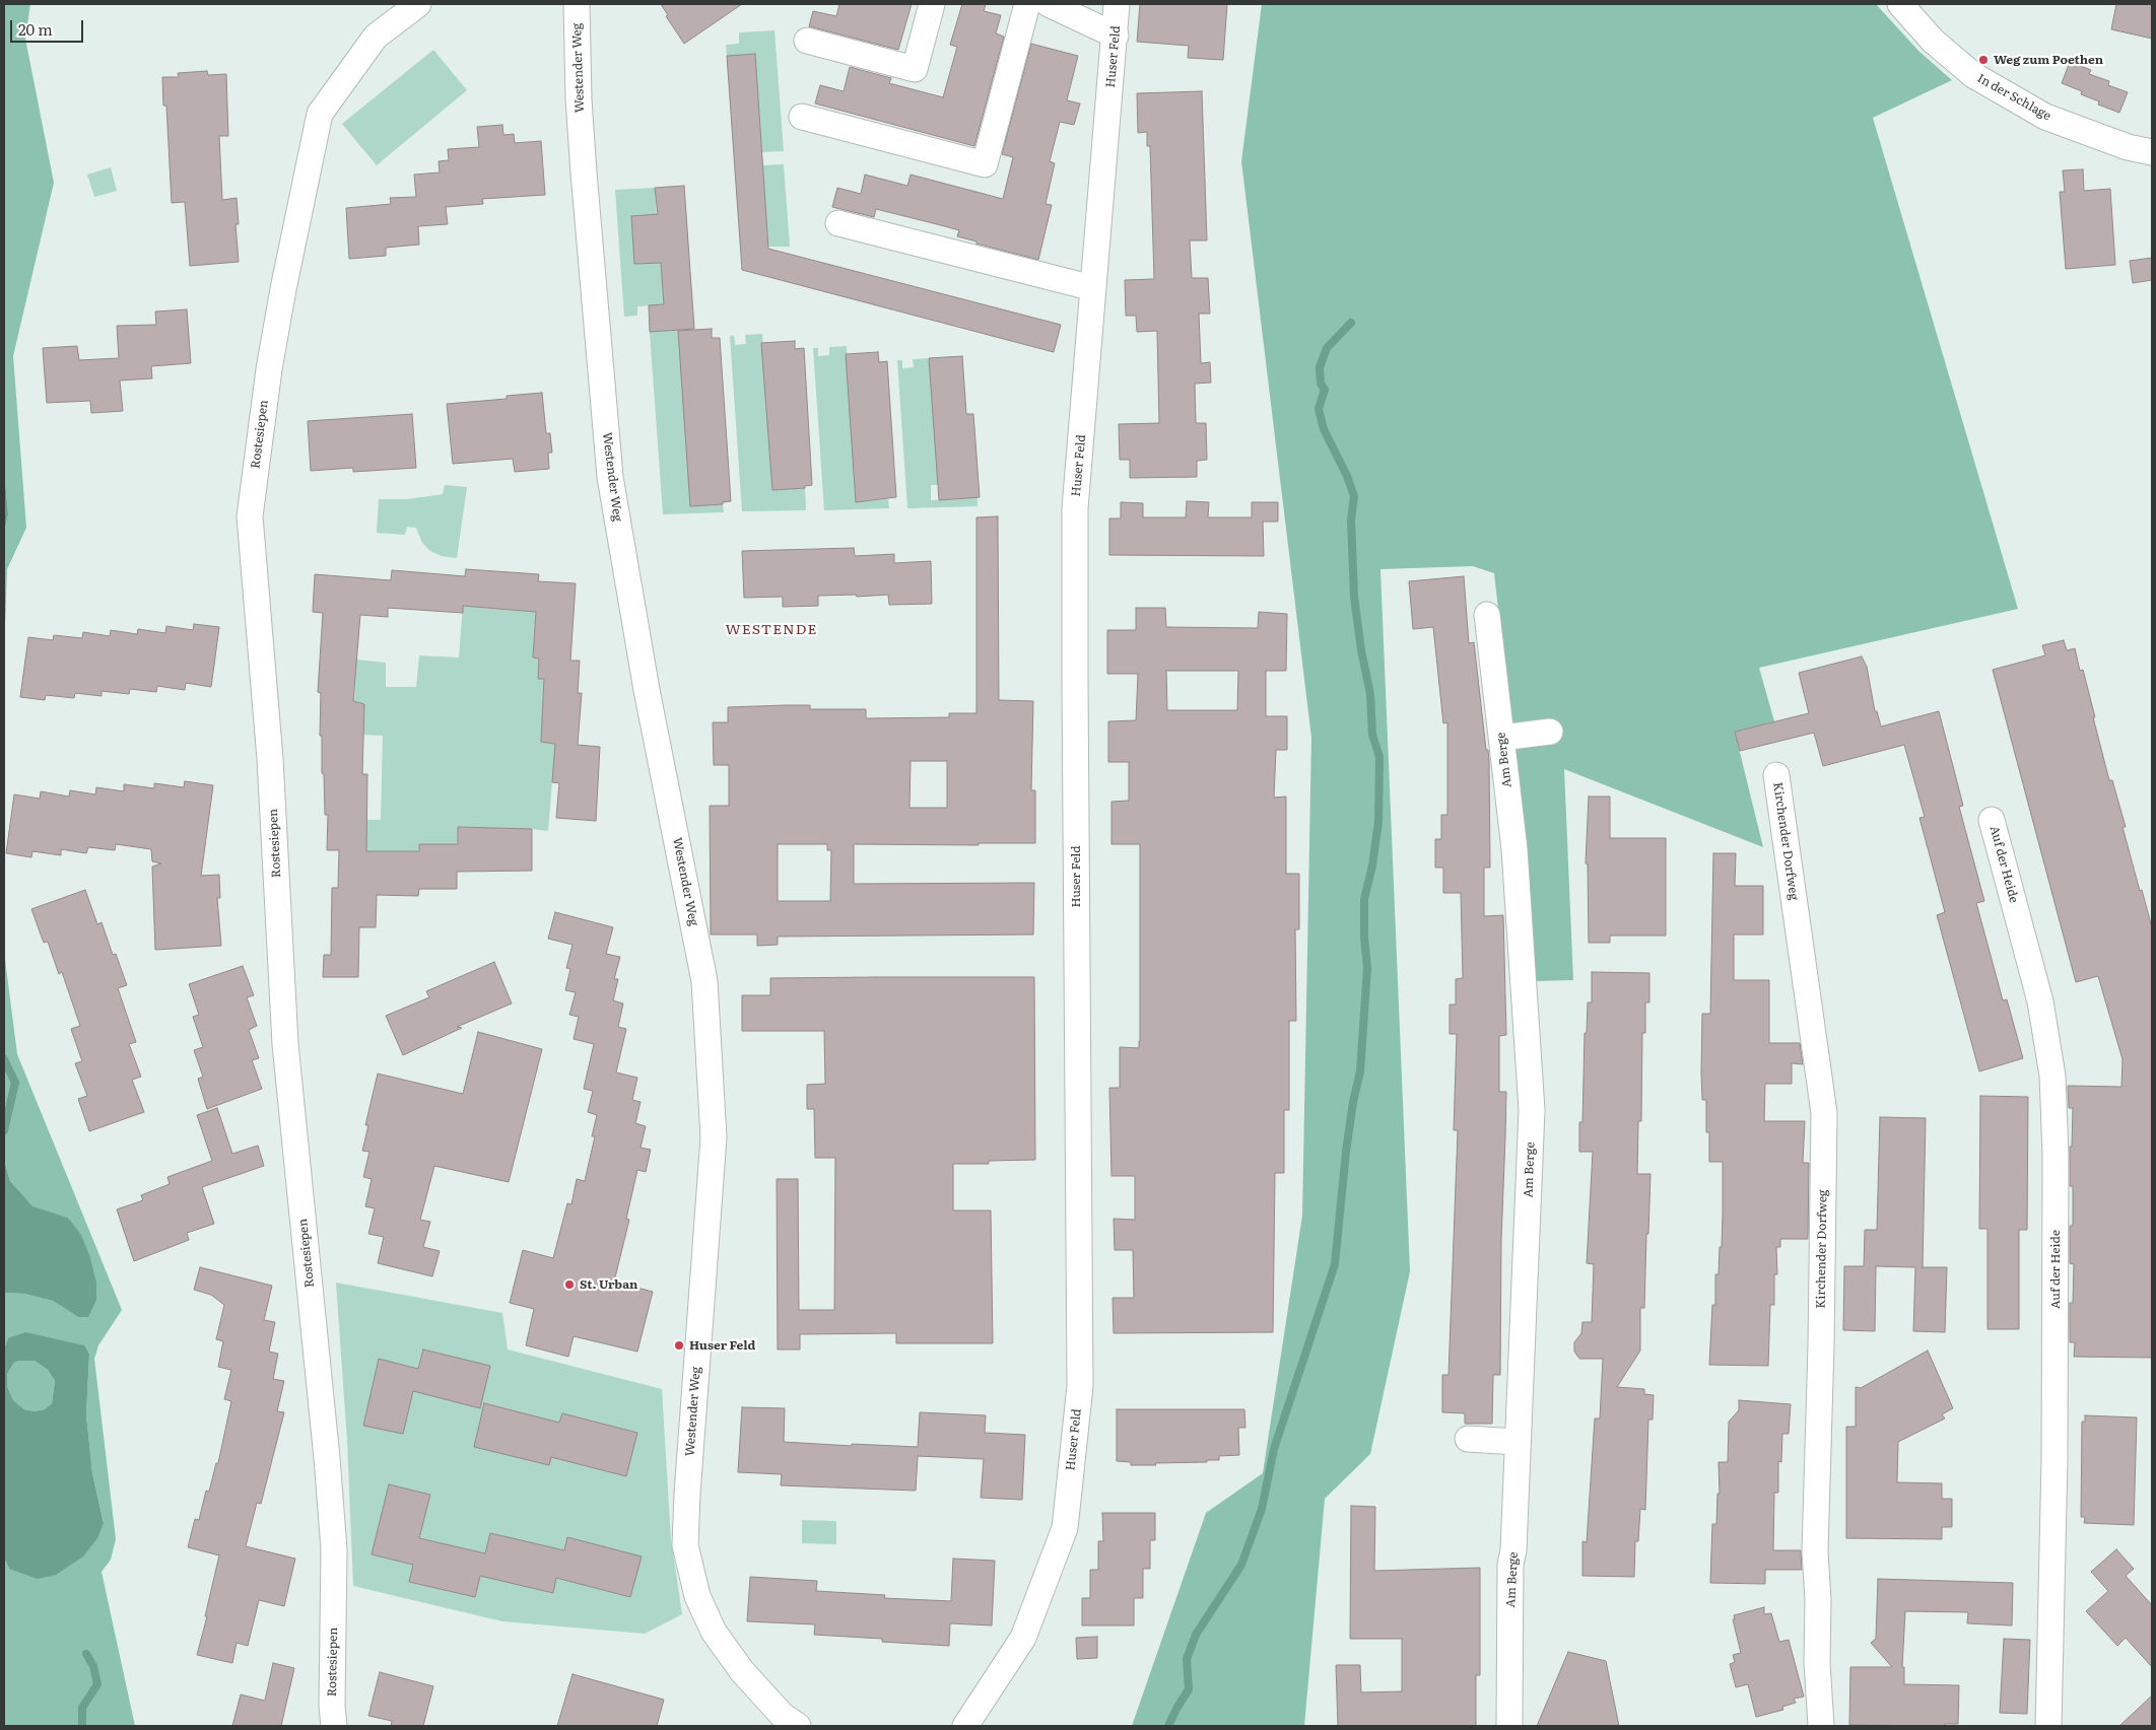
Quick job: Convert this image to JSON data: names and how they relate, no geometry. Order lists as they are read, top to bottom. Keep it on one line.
{"streets":{"street":["Huser Feld","Westender Weg","In der Schlage","Rostesiepen","Am Berge","Kirchender Dorfweg","Auf der Heide"]},"districts":["WESTENDE"],"places":["Weg zum Poethen","St. Urban","Huser Feld"],"scale_bar":"20 m"}
